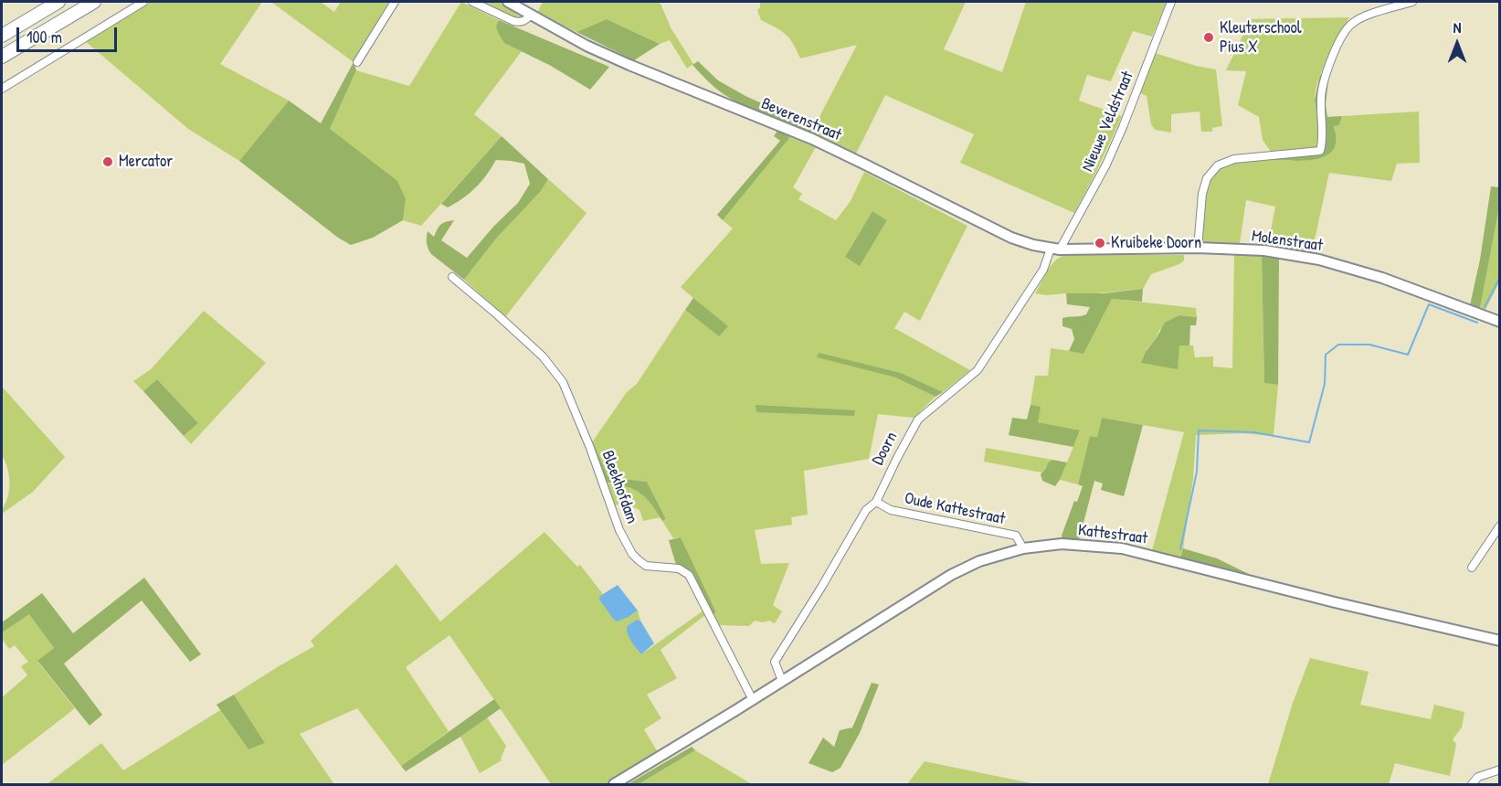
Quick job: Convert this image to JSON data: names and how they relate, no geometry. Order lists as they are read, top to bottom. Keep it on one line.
{"streets":{"street":["Beverenstraat","Nieuwe Veldstraat","Molenstraat","Doorn","Bleekhofdam","Oude Kattestraat","Kattestraat"]},"crossings":[["Beverenstraat","Nieuwe Veldstraat"],["Beverenstraat","Molenstraat"],["Beverenstraat","Doorn"],["Nieuwe Veldstraat","Molenstraat"],["Nieuwe Veldstraat","Doorn"],["Molenstraat","Doorn"],["Doorn","Oude Kattestraat"],["Doorn","Kattestraat"],["Bleekhofdam","Kattestraat"],["Oude Kattestraat","Kattestraat"]],"places":["Kleuterschool Pius X","Mercator","Kruibeke Doorn"],"scale_bar":"100 m","north":"top"}
